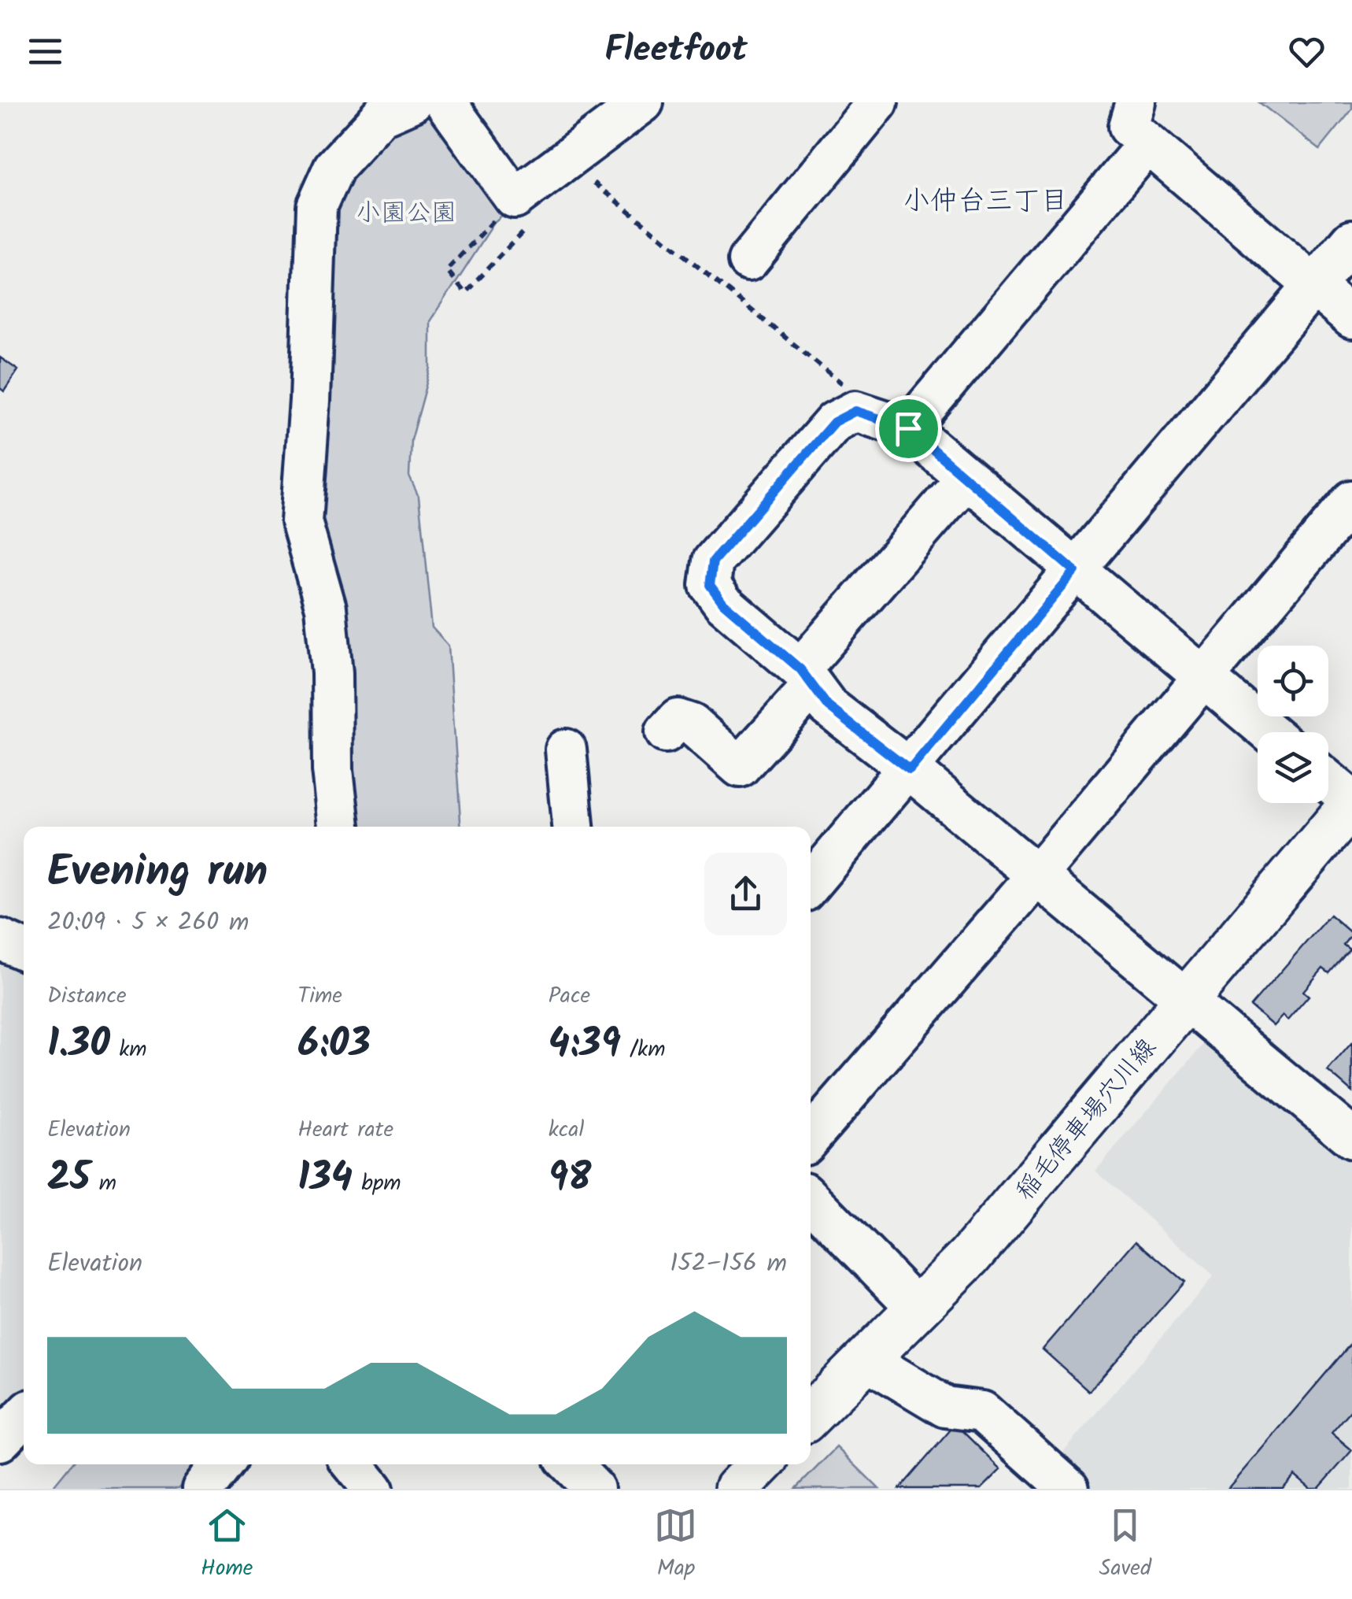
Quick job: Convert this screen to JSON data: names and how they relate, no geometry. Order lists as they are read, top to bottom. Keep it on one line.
{"streets":{"main road":["稲毛停車場穴川線"]},"districts":["小仲台三丁目"],"parks":["小園公園"],"page":{"header":"Fleetfoot","heading":["Evening run","20:09 · 5 × 260 m"],"stats":[["Distance","1.30 km"],["Time","6:03"],["Pace","4:39 /km"],["Elevation","25 m"],["Heart rate","134 bpm"],["kcal","98"]],"chart":["Elevation","152–156 m"],"tabs":["Home","Map","Saved"]}}
